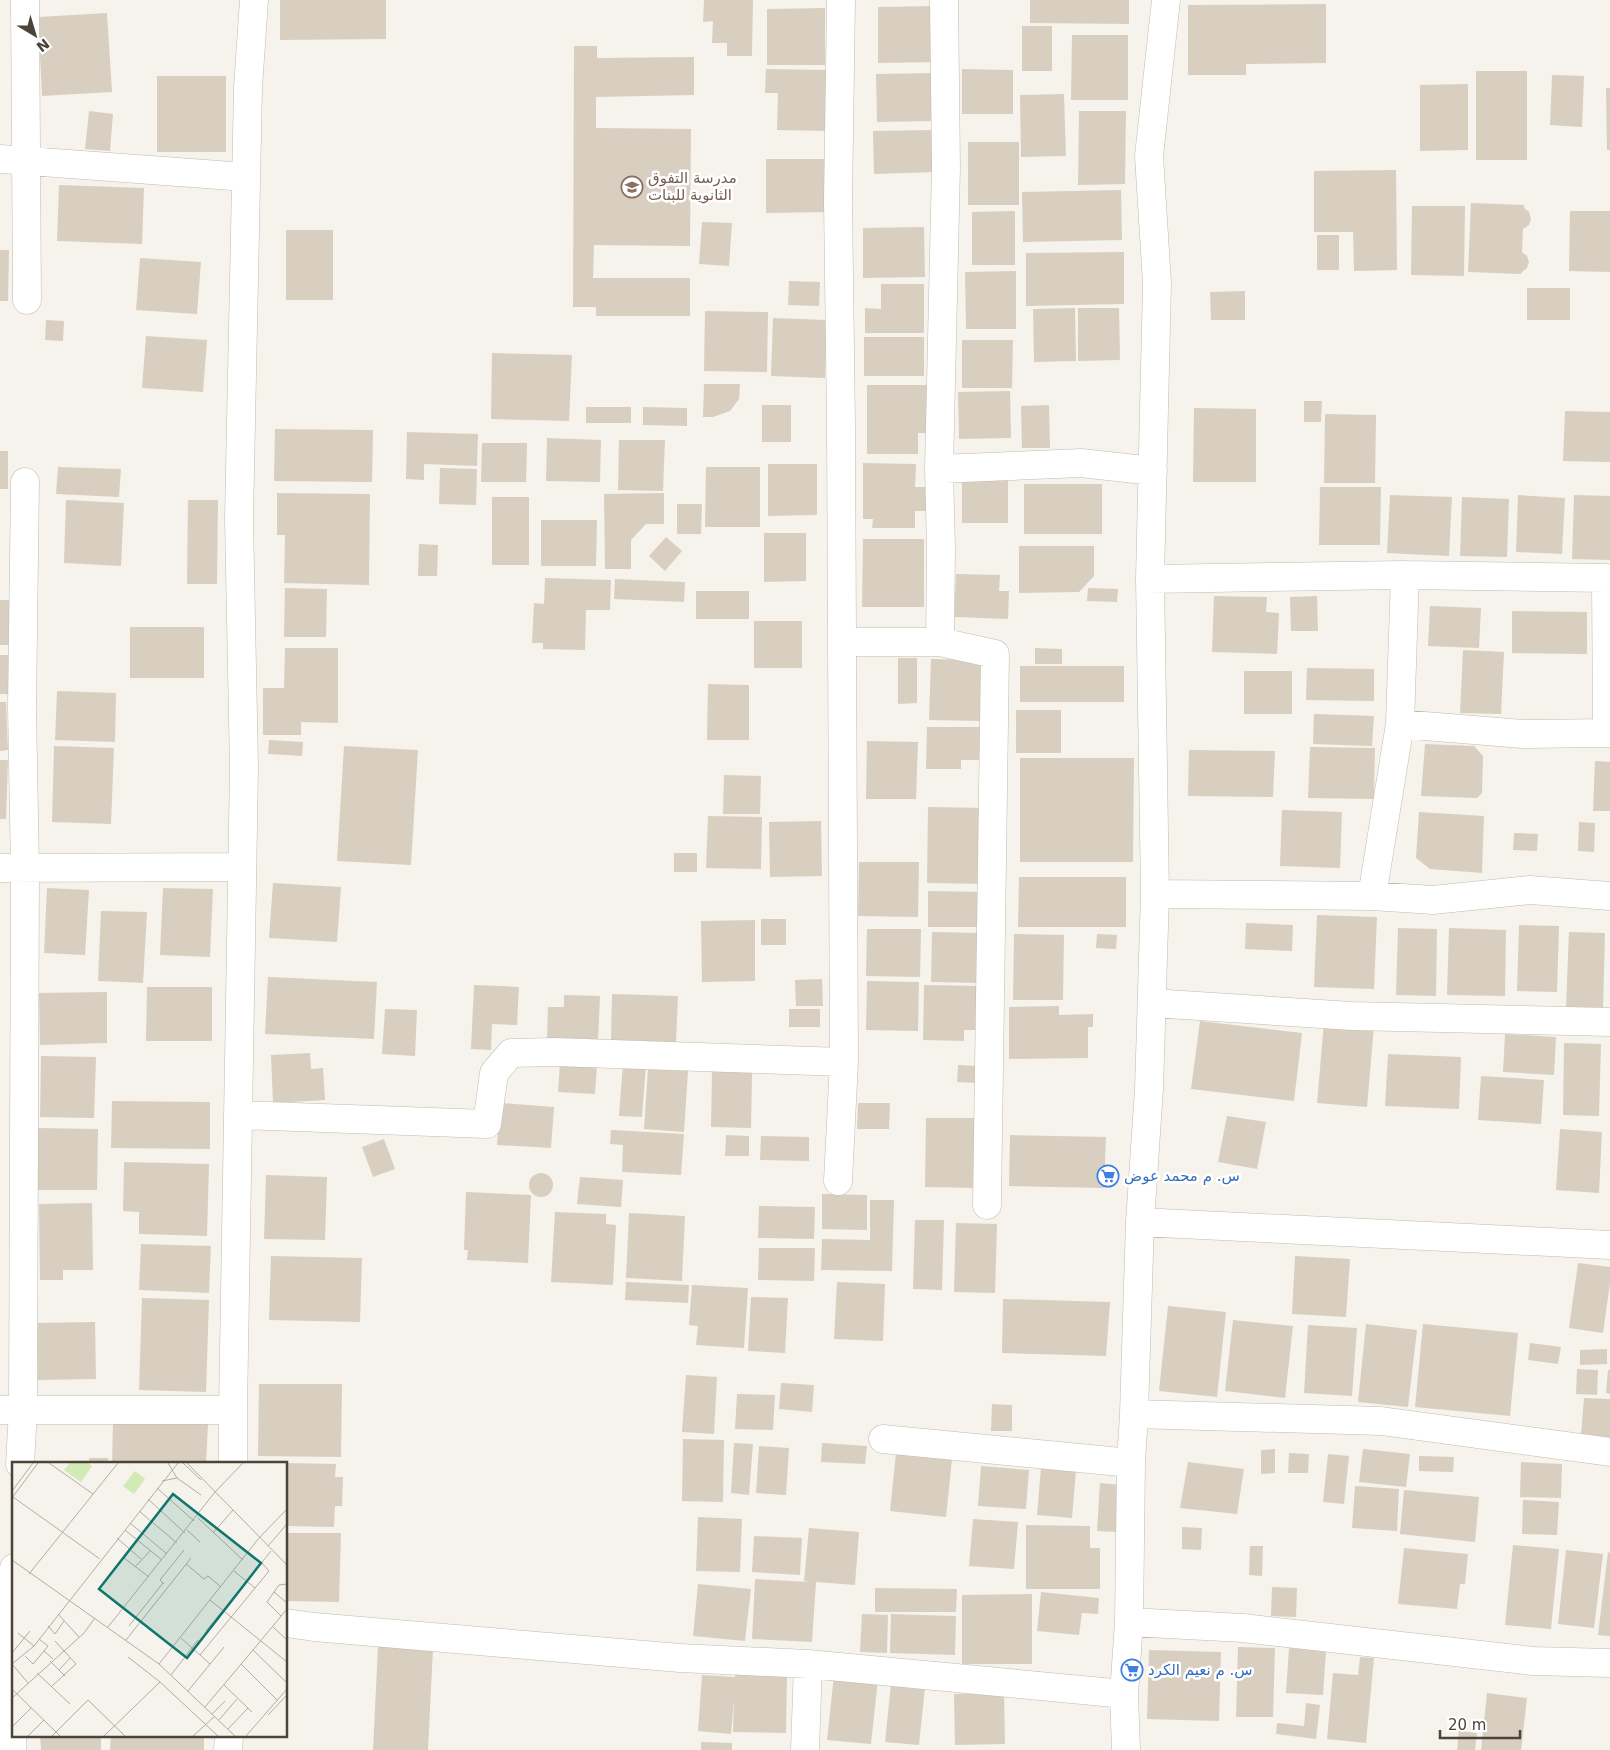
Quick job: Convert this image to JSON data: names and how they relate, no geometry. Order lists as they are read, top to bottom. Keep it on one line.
{"places":{"school or university":["مدرسة التفوق الثانوية للبنات"],"supermarket":["س. م محمد عوض","س. م نعيم الكرد"]},"scale_bar":"20 m","north":"bottom right"}
